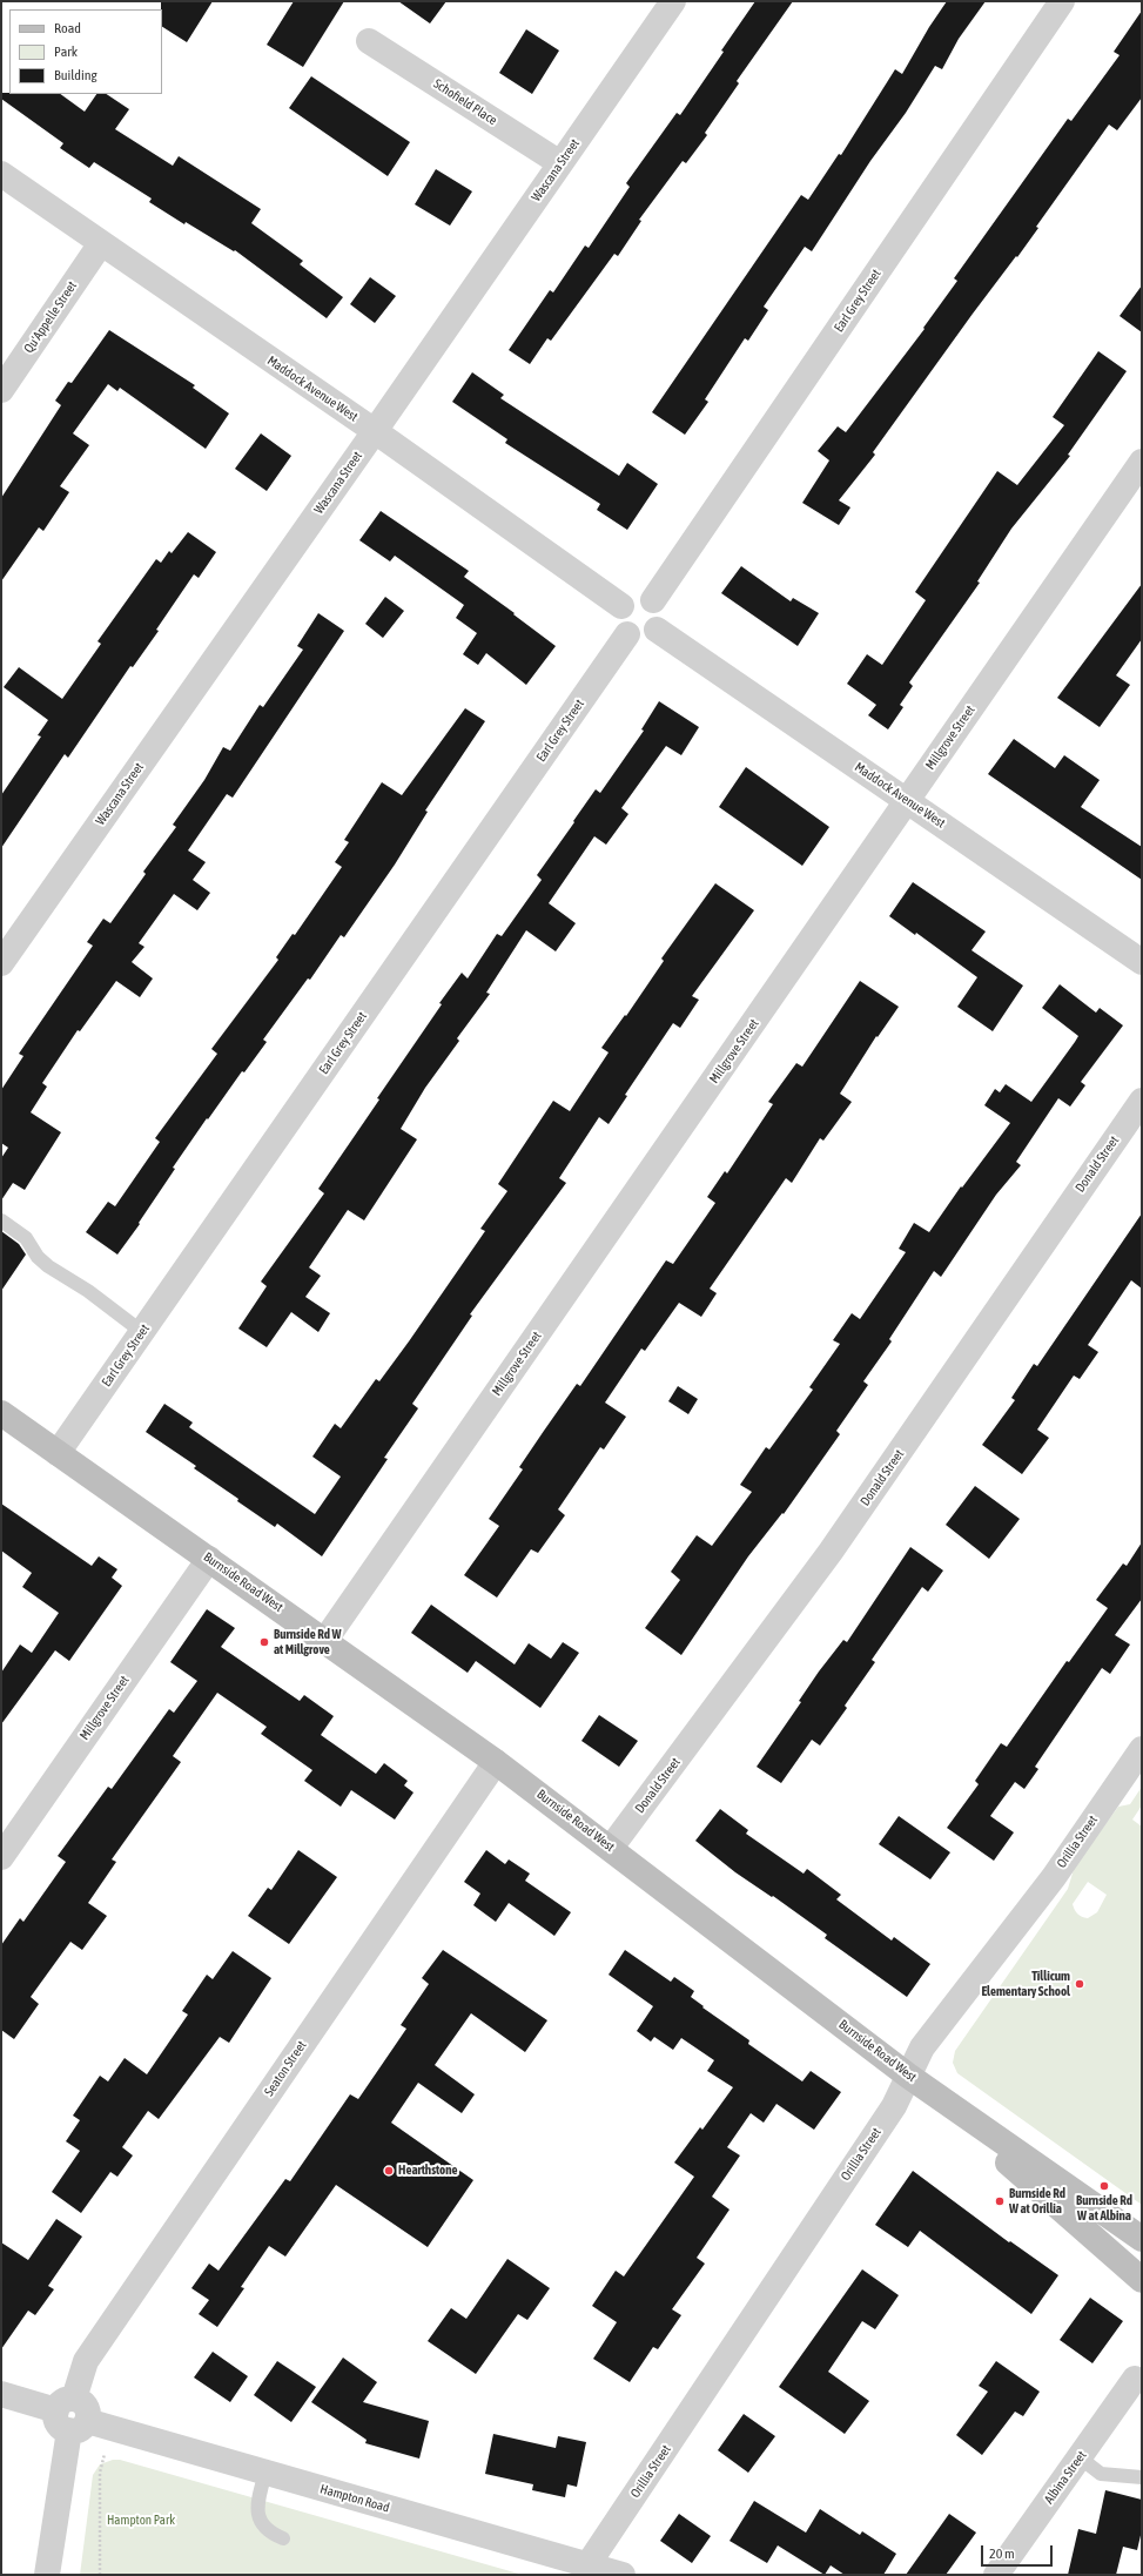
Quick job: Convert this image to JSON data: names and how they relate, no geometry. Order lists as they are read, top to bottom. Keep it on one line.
{"streets":{"main road":["Burnside Road West"],"street":["Schofield Place","Wascana Street","Earl Grey Street","Qu'Appelle Street","Maddock Avenue West","Millgrove Street","Donald Street","Orillia Street","Seaton Street","Albina Street","Hampton Road"]},"crossings":[["Schofield Place","Wascana Street"],["Wascana Street","Maddock Avenue West"],["Earl Grey Street","Maddock Avenue West"],["Earl Grey Street","Burnside Road West"],["Qu'Appelle Street","Maddock Avenue West"],["Maddock Avenue West","Millgrove Street"],["Millgrove Street","Burnside Road West"],["Donald Street","Burnside Road West"],["Burnside Road West","Orillia Street"],["Burnside Road West","Seaton Street"],["Orillia Street","Hampton Road"],["Seaton Street","Hampton Road"]],"parks":["Hampton Park"],"places":["Burnside Rd W at Millgrove","Tillicum Elementary School","Hearthstone","Burnside Rd W at Albina","Burnside Rd W at Orillia"],"legend":["Road","Park","Building"],"scale_bar":"20 m"}
